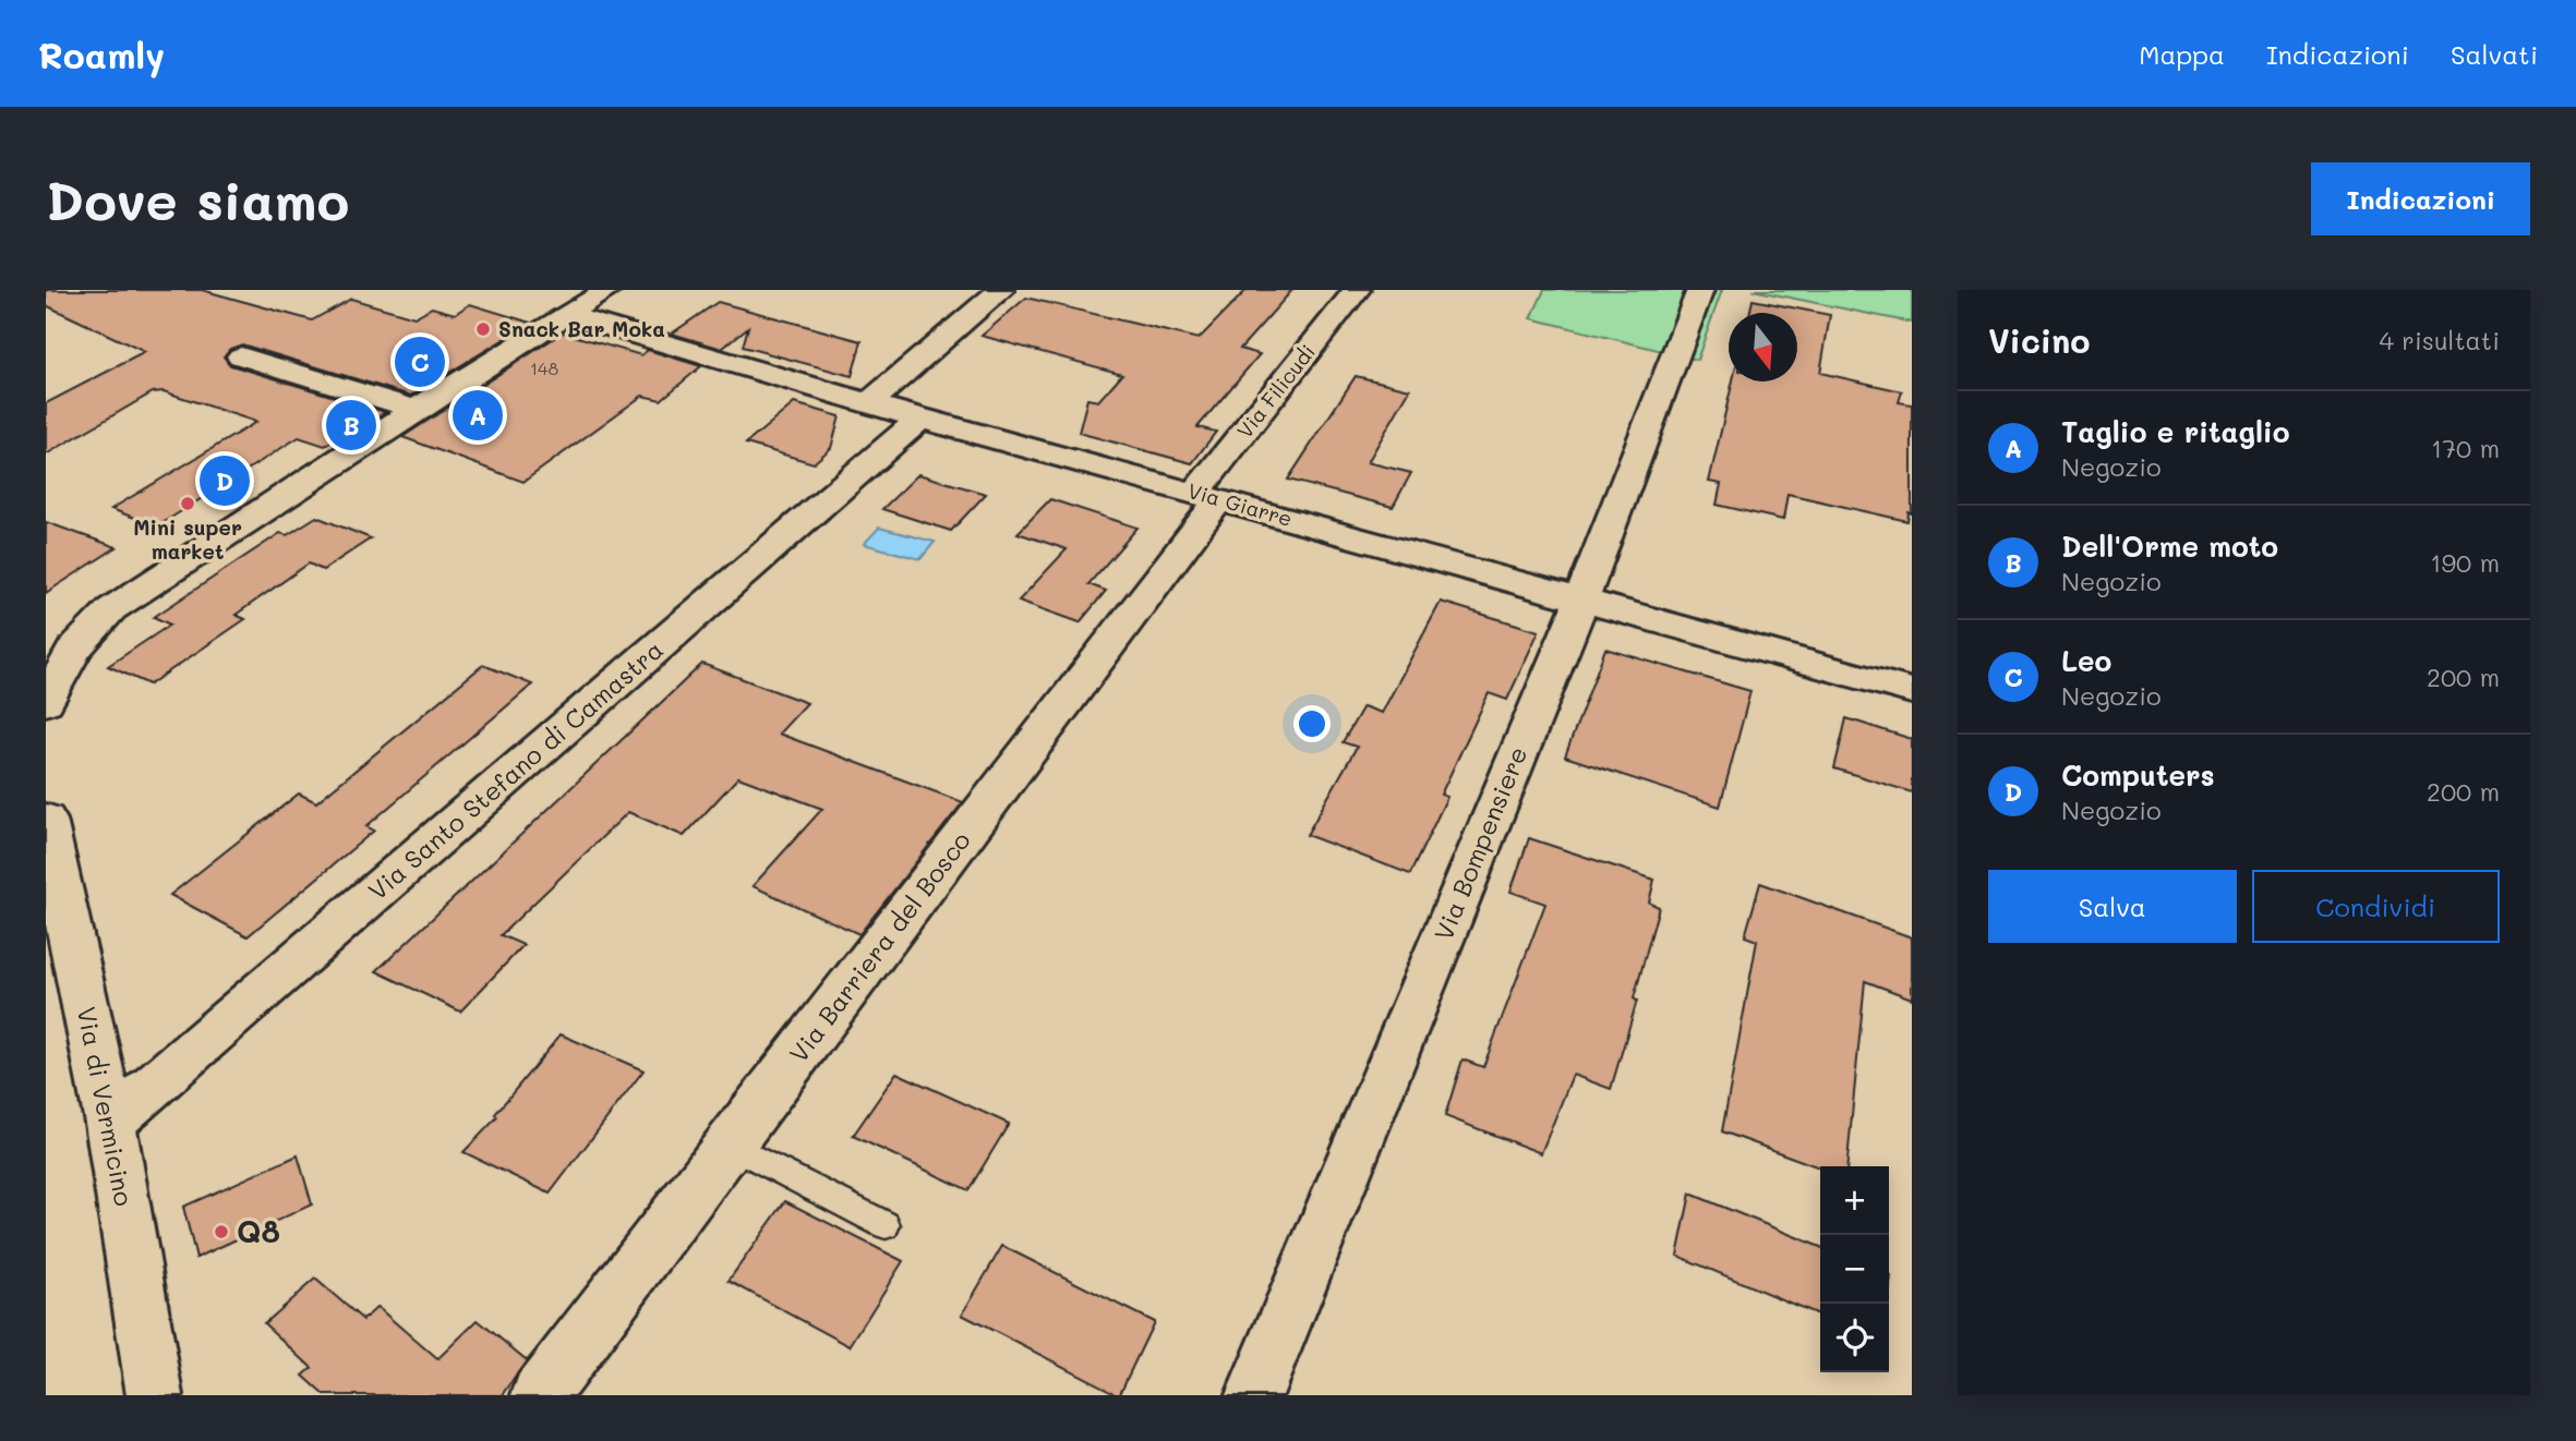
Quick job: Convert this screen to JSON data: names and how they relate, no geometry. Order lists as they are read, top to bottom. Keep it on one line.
{"streets":{"street":["Via Filicudi","Via Giarre","Via Santo Stefano di Camastra","Via Bompensiere","Via Barriera del Bosco","Via di Vermicino"]},"crossings":[["Via Filicudi","Via Giarre"],["Via Filicudi","Via Barriera del Bosco"],["Via Giarre","Via Santo Stefano di Camastra"],["Via Giarre","Via Bompensiere"],["Via Giarre","Via Barriera del Bosco"],["Via Santo Stefano di Camastra","Via di Vermicino"]],"places":["Snack Bar Moka","Mini super market","Q8"],"house_numbers":["148"],"north":"bottom","page":{"header":"Roamly","nav":["Mappa","Indicazioni","Salvati"],"buttons":["Indicazioni",["Salva","Condividi"]],"title":"Dove siamo","heading":["Vicino","4 risultati"],"pins":["C","A","B","D"],"list":[{"mark":"A","name":"Taglio e ritaglio","note":"Negozio","value":"170 m"},{"mark":"B","name":"Dell'Orme moto","note":"Negozio","value":"190 m"},{"mark":"C","name":"Leo","note":"Negozio","value":"200 m"},{"mark":"D","name":"Computers","note":"Negozio","value":"200 m"}],"map_buttons":["+","−"]}}
